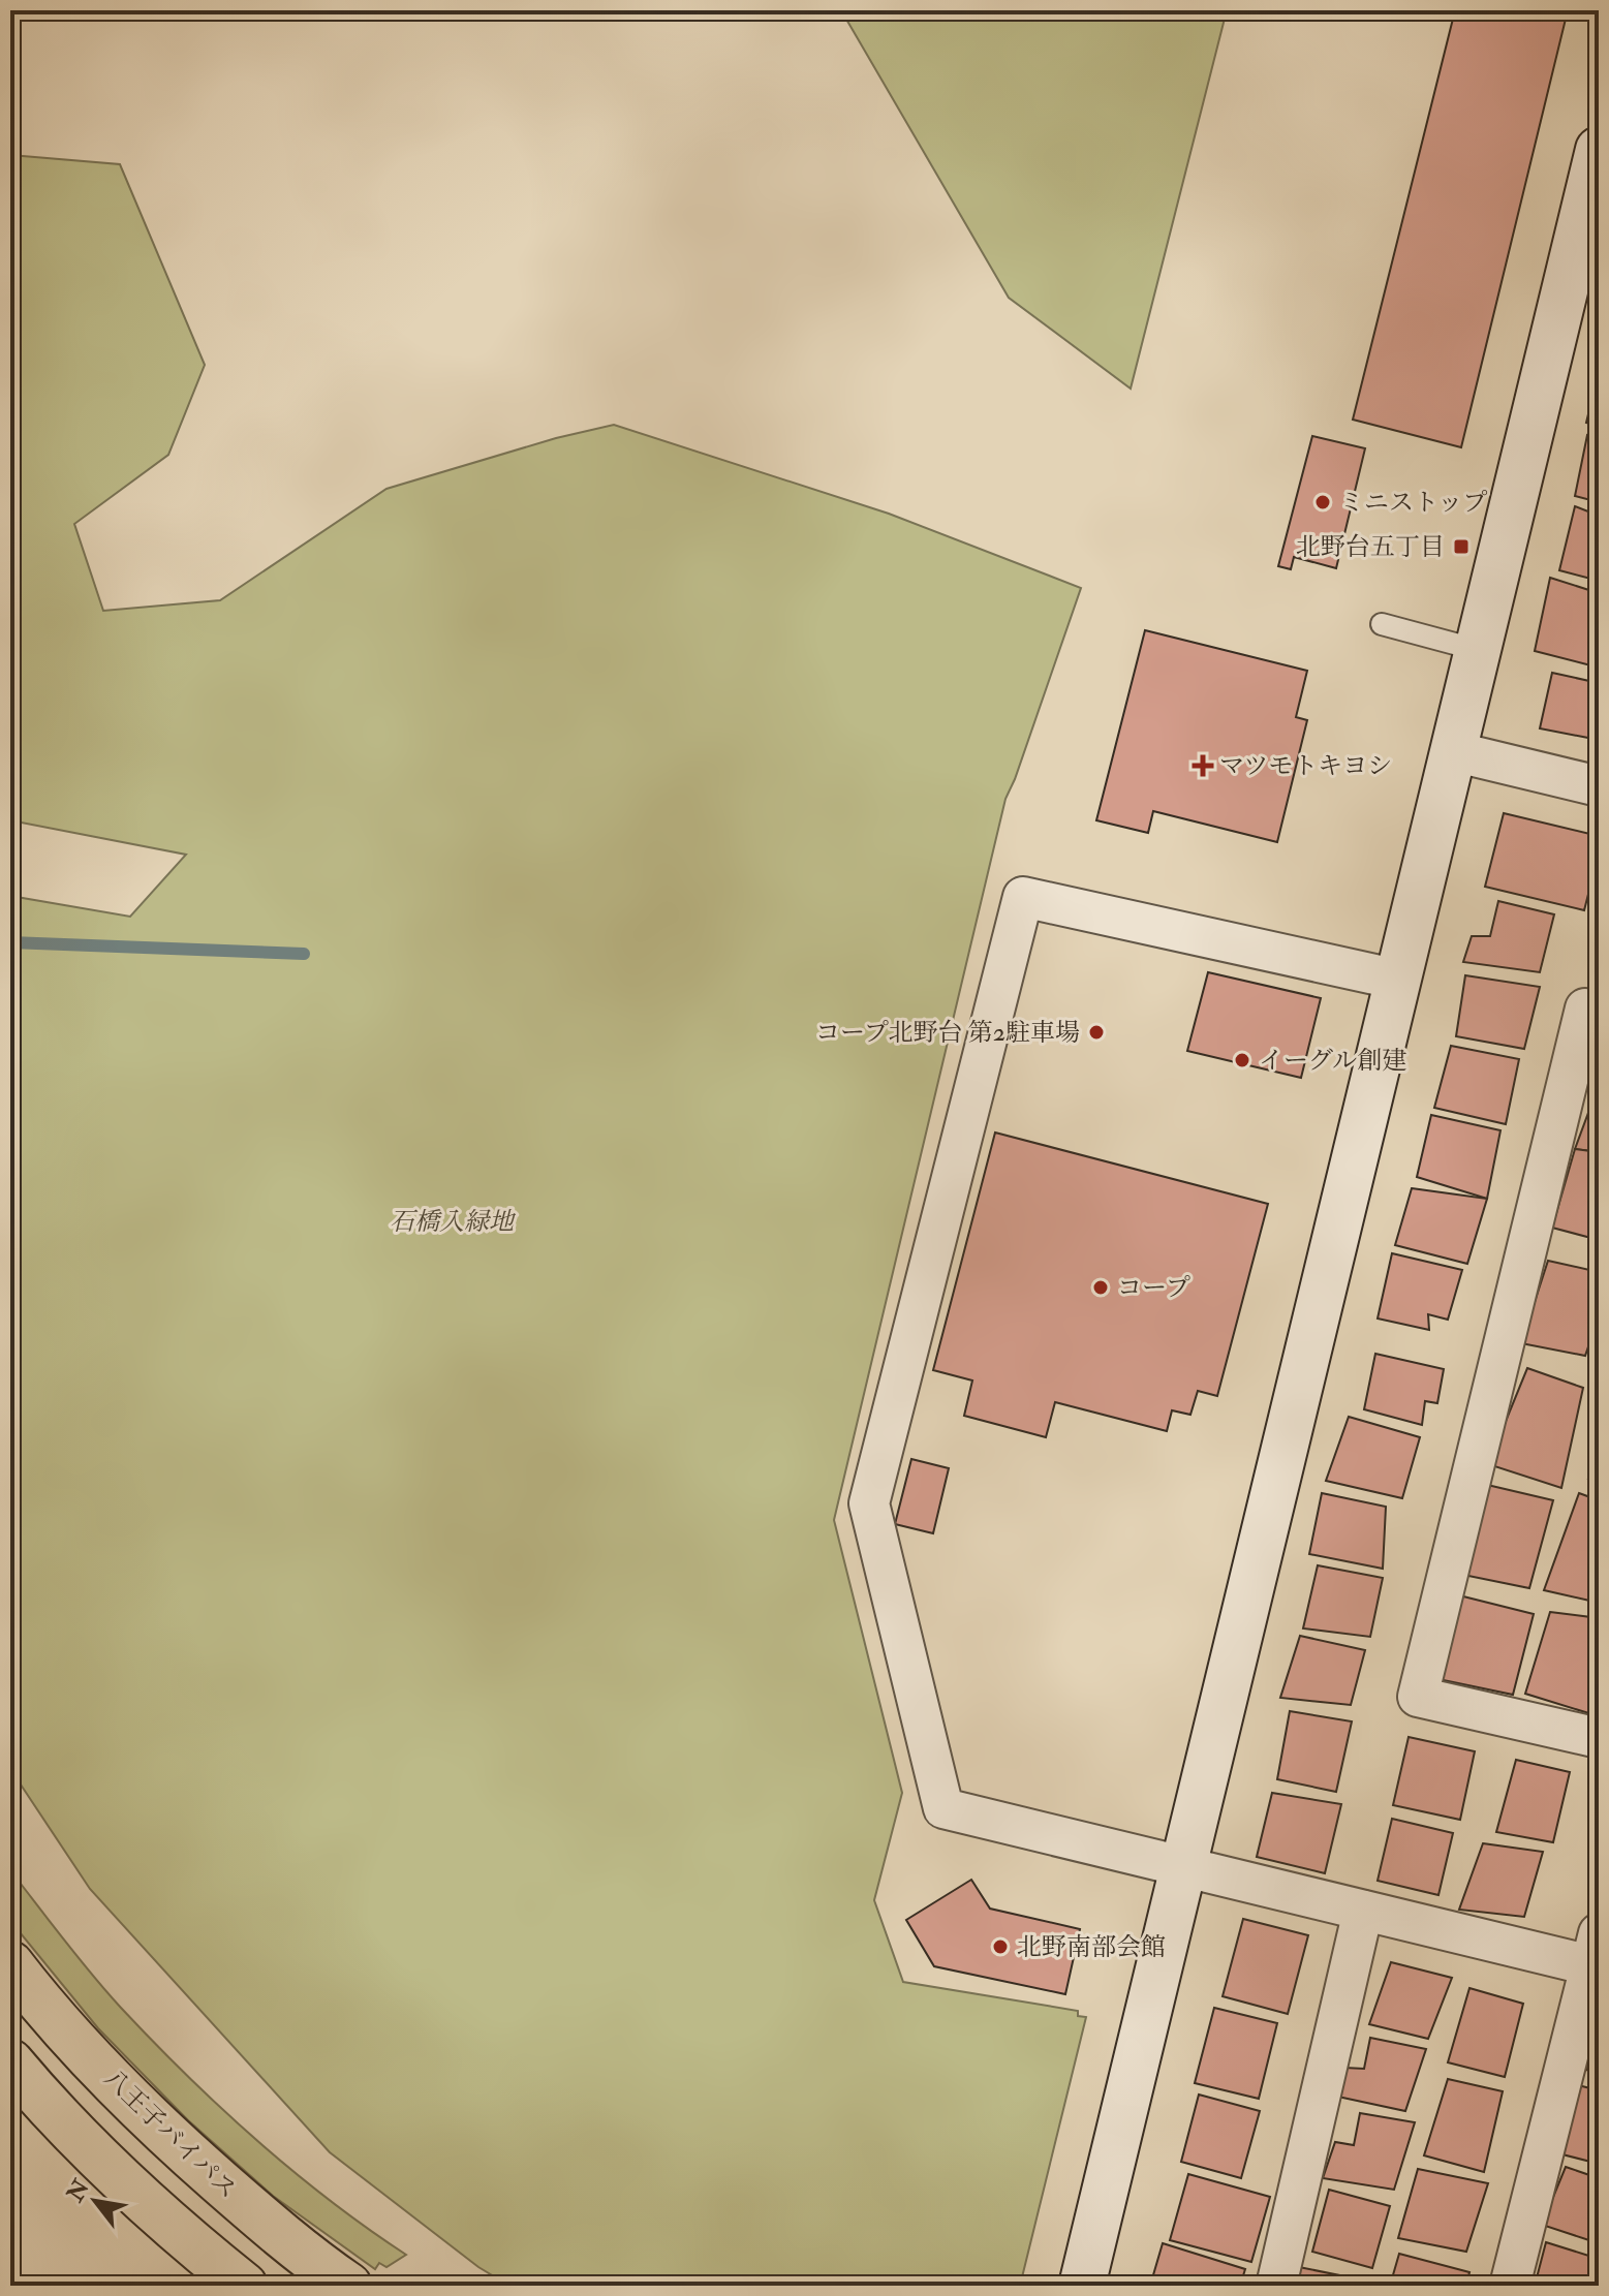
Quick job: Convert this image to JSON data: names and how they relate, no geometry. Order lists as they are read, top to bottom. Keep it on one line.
{"streets":{"highway":["八王子バイパス"]},"parks":["石橋入緑地"],"places":{"other":["ミニストップ","コープ北野台 第2駐車場","イーグル創建","コープ","北野南部会館"],"transit":["北野台五丁目"],"health":["マツモトキヨシ"]},"north":"top left"}
